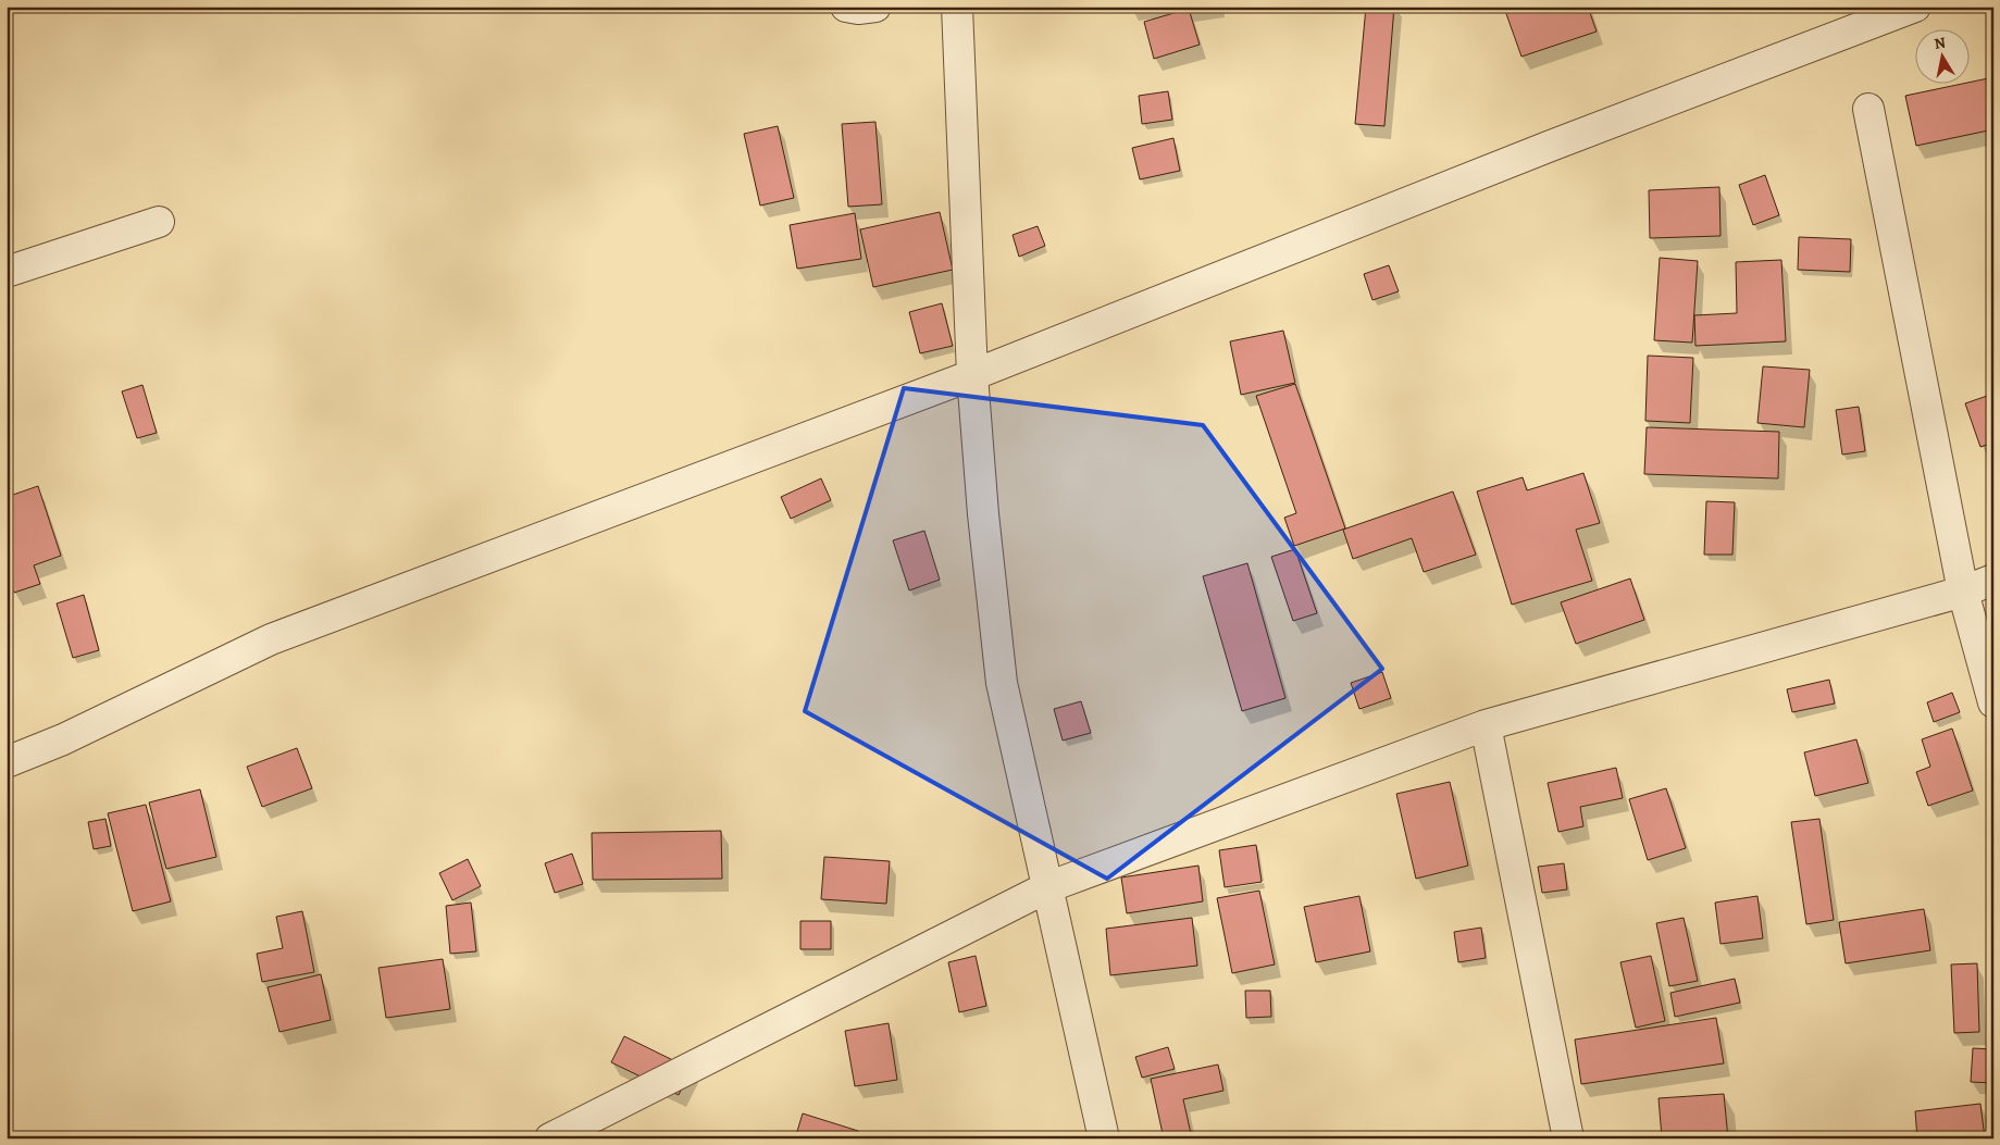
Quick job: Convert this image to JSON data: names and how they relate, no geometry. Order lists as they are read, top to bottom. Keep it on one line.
{"north":"top"}
